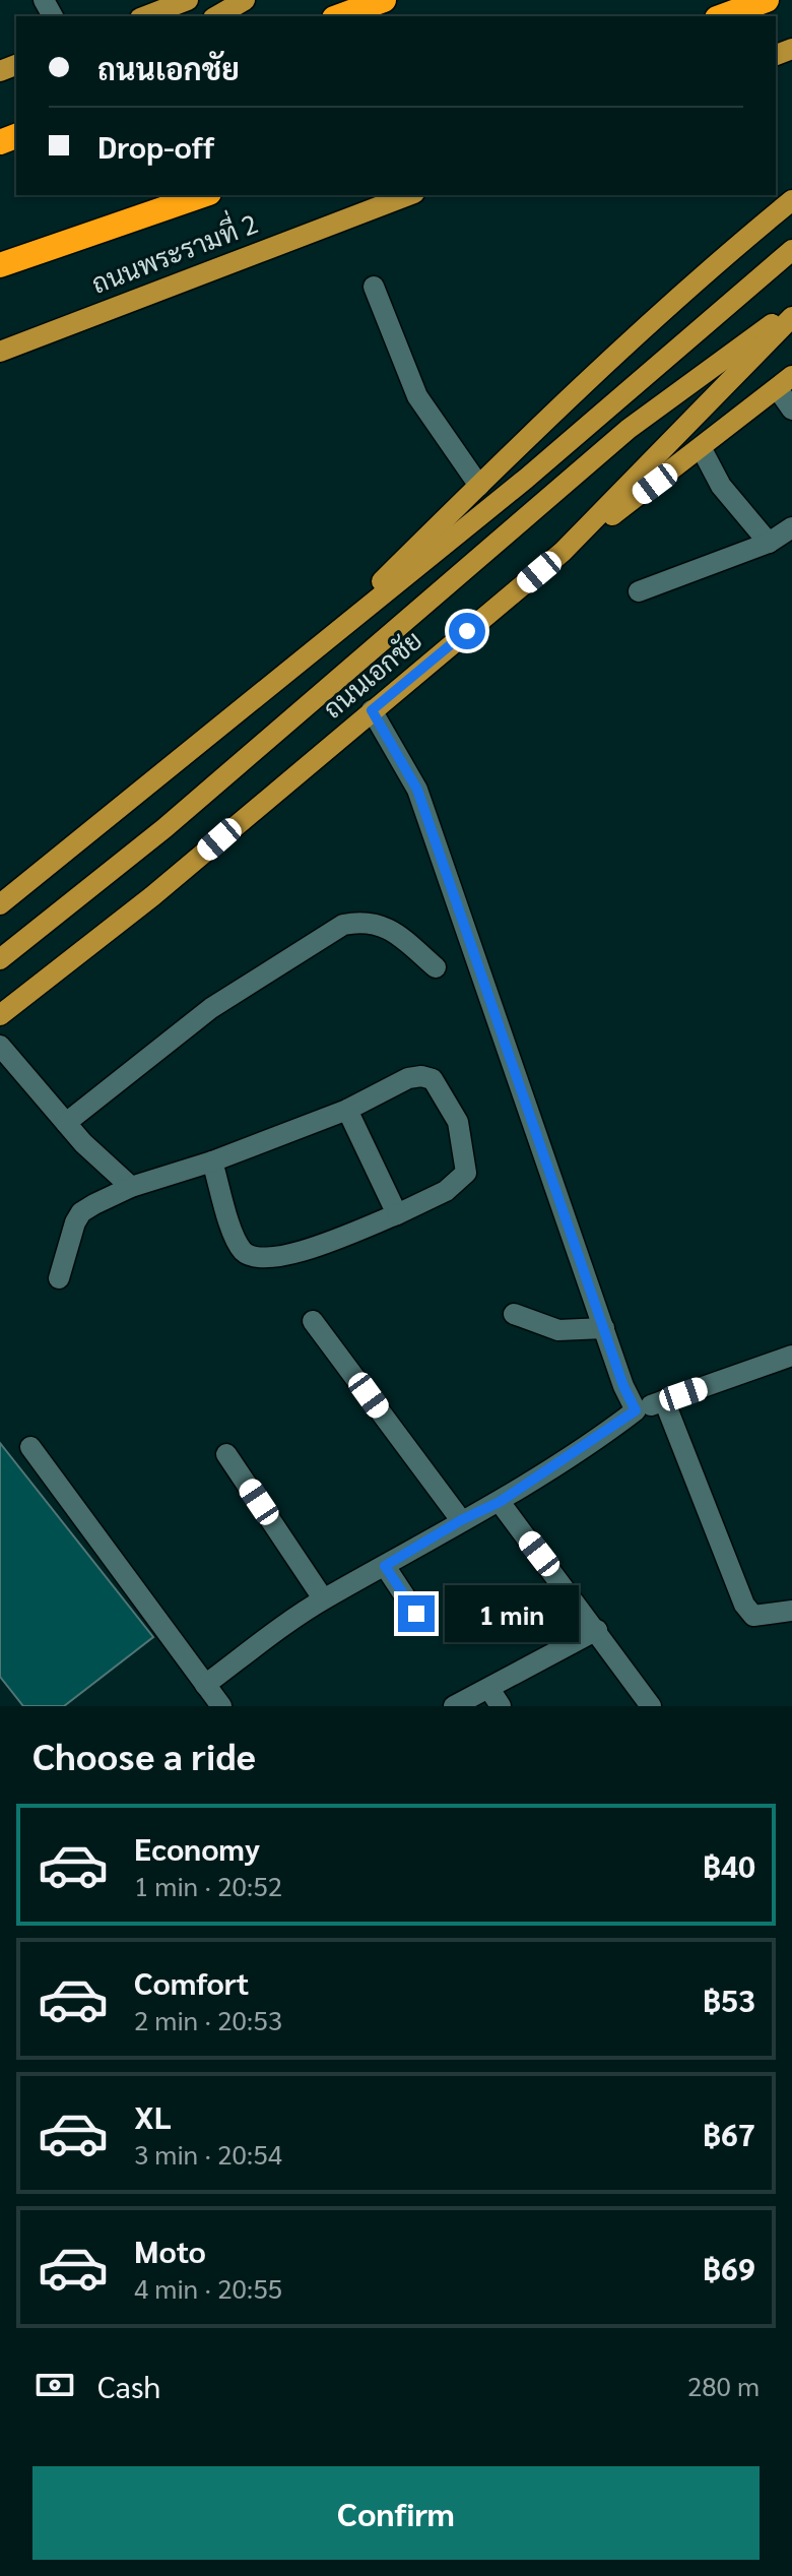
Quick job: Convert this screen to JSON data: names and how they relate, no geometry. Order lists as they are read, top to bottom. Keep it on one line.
{"streets":{"highway":["ถนนพระรามที่ 2"],"main road":["ถนนเอกชัย"]},"page":{"banner":["ถนนเอกชัย","Drop-off"],"bubble":"1 min","heading":"Choose a ride","list":[{"name":"Economy","note":"1 min · 20:52","value":"฿40"},{"name":"Comfort","note":"2 min · 20:53","value":"฿53"},{"name":"XL","note":"3 min · 20:54","value":"฿67"},{"name":"Moto","note":"4 min · 20:55","value":"฿69"}],"pay":["Cash","280 m"],"buttons":"Confirm"}}
